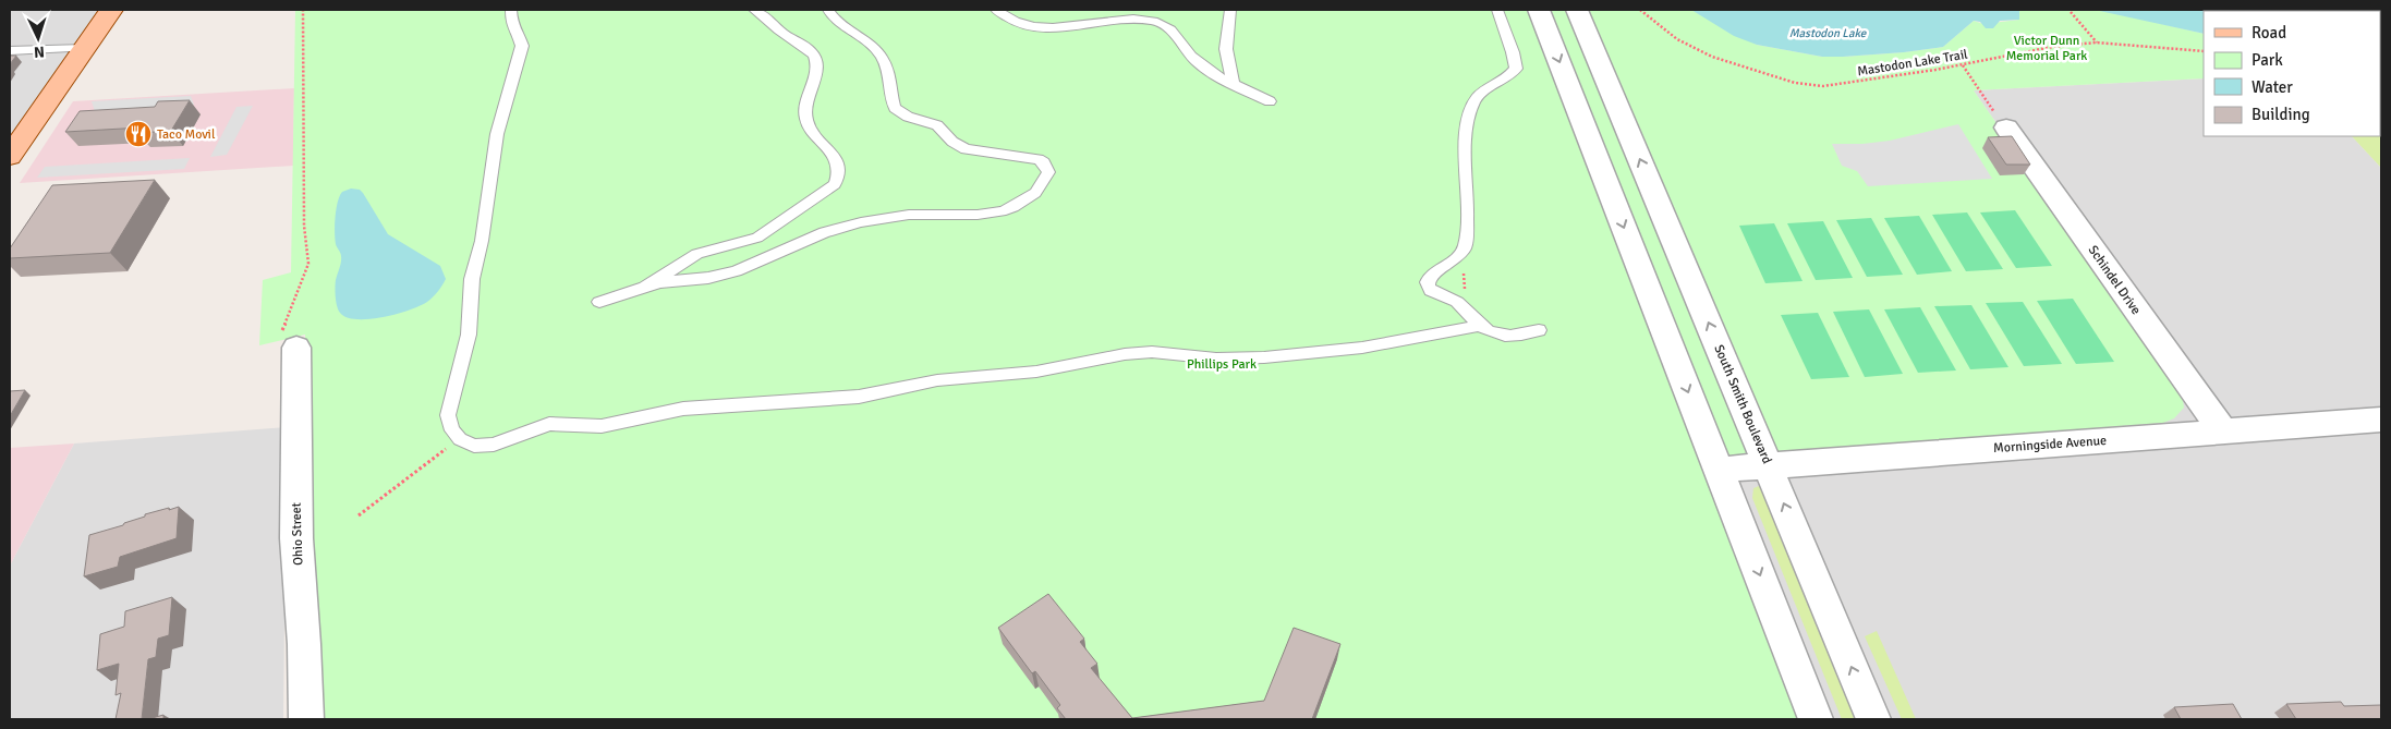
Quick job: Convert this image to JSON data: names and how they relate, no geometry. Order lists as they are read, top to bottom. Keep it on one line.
{"streets":{"street":["Schindel Drive","South Smith Boulevard","Morningside Avenue","Ohio Street"],"path":["Mastodon Lake Trail"]},"crossings":[["Schindel Drive","Morningside Avenue"],["South Smith Boulevard","Morningside Avenue"]],"water":["Mastodon Lake"],"parks":["Victor Dunn Memorial Park","Phillips Park"],"places":{"restaurant":["Taco Movil"]},"legend":["Road","Park","Water","Building"],"north":"bottom"}
